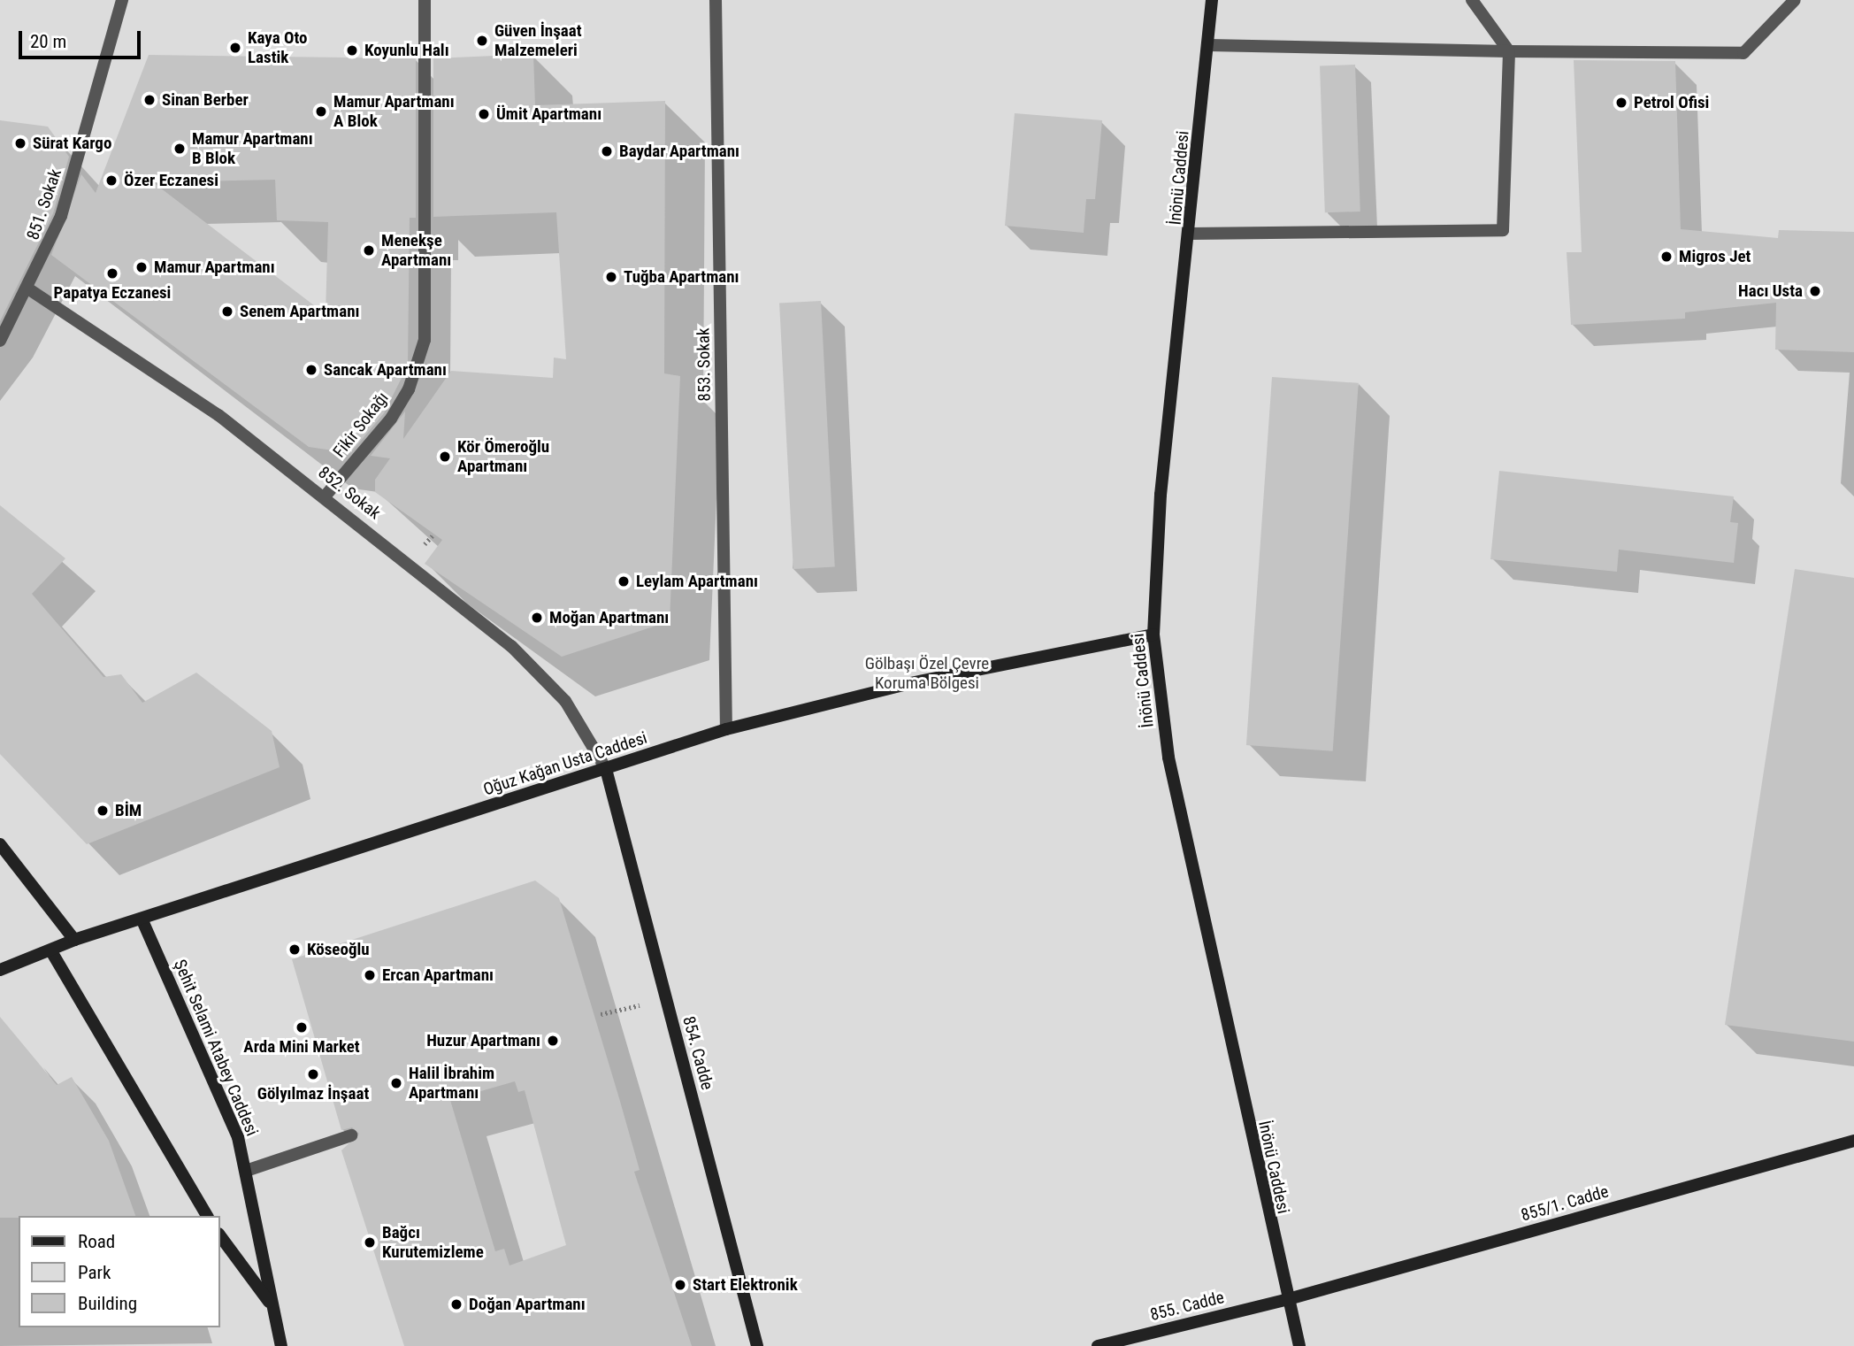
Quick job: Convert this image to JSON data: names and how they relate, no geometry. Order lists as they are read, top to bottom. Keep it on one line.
{"streets":{"street":["İnönü Caddesi","851. Sokak","853. Sokak","Fikir Sokağı","852. Sokak","Oğuz Kağan Usta Caddesi","Şehit Selami Atabey Caddesi","854. Cadde","855/1. Cadde","855. Cadde"]},"crossings":[["İnönü Caddesi","Oğuz Kağan Usta Caddesi"],["İnönü Caddesi","855/1. Cadde"],["İnönü Caddesi","855. Cadde"],["851. Sokak","852. Sokak"],["853. Sokak","Oğuz Kağan Usta Caddesi"],["Fikir Sokağı","852. Sokak"],["852. Sokak","Oğuz Kağan Usta Caddesi"],["852. Sokak","854. Cadde"],["Oğuz Kağan Usta Caddesi","Şehit Selami Atabey Caddesi"],["Oğuz Kağan Usta Caddesi","854. Cadde"],["855/1. Cadde","855. Cadde"]],"parks":["Gölbaşı Özel Çevre Koruma Bölgesi"],"places":["Güven İnşaat Malzemeleri","Kaya Oto Lastik","Koyunlu Halı","Sinan Berber","Petrol Ofisi","Mamur Apartmanı A Blok","Ümit Apartmanı","Sürat Kargo","Mamur Apartmanı B Blok","Baydar Apartmanı","Özer Eczanesi","Menekşe Apartmanı","Migros Jet","Mamur Apartmanı","Papatya Eczanesi","Tuğba Apartmanı","Hacı Usta","Senem Apartmanı","Sancak Apartmanı","Kör Ömeroğlu Apartmanı","Leylam Apartmanı","Moğan Apartmanı","BİM","Köseoğlu","Ercan Apartmanı","Arda Mini Market","Huzur Apartmanı","Gölyılmaz İnşaat","Halil İbrahim Apartmanı","Bağcı Kurutemizleme","Start Elektronik","Doğan Apartmanı"],"legend":["Road","Park","Building"],"scale_bar":"20 m"}
